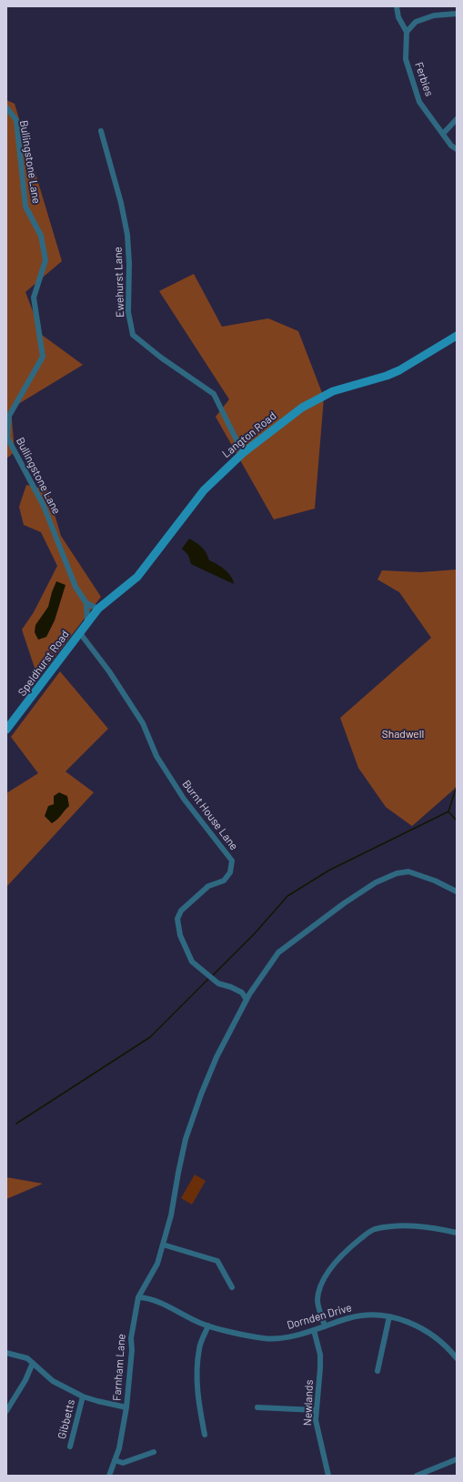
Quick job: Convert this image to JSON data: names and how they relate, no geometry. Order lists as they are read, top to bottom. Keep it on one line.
{"streets":{"street":["Ferbies","Bullingstone Lane","Ewehurst Lane","Langton Road","Speldhurst Road","Burnt House Lane","Dornden Drive","Farnham Lane","Newlands","Gibbetts"]},"crossings":[["Bullingstone Lane","Speldhurst Road"],["Ewehurst Lane","Langton Road"],["Langton Road","Speldhurst Road"],["Speldhurst Road","Burnt House Lane"],["Burnt House Lane","Farnham Lane"],["Dornden Drive","Farnham Lane"],["Dornden Drive","Newlands"]],"parks":["Shadwell"]}
